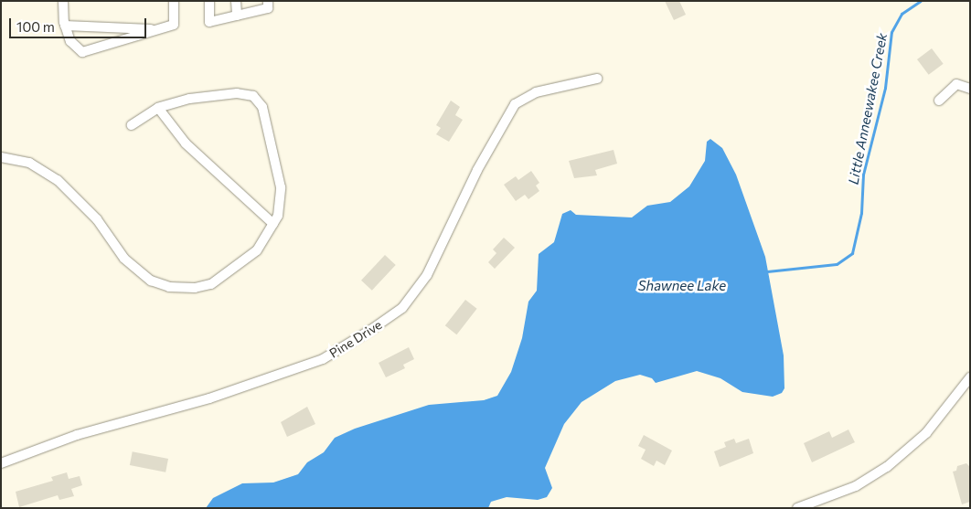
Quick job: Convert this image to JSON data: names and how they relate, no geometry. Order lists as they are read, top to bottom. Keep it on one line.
{"streets":{"street":["Pine Drive"]},"water":["Little Anneewakee Creek","Shawnee Lake"],"scale_bar":"100 m"}
